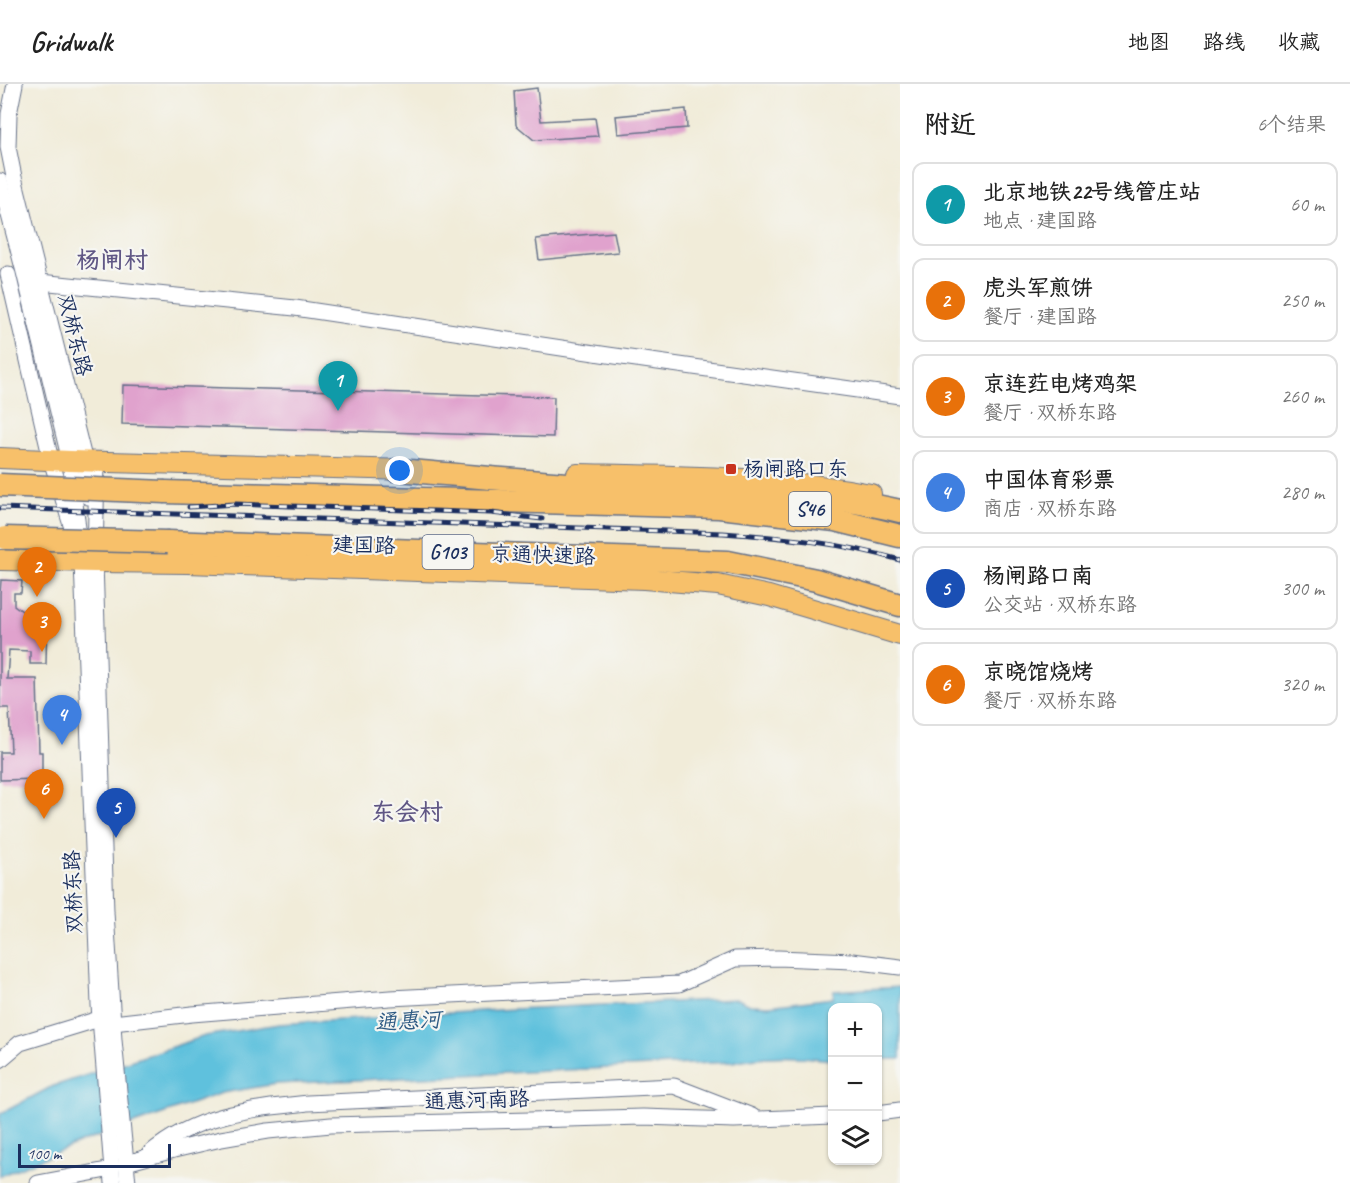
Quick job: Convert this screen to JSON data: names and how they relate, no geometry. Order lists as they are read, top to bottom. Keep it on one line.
{"streets":{"highway":["S46","G103","京通快速路"],"main road":["建国路"],"street":["双桥东路","通惠河南路"]},"crossings":[["双桥东路","建国路"],["双桥东路","通惠河南路"],["建国路","京通快速路"]],"districts":["杨闸村","东会村"],"water":["通惠河"],"places":{"transit":["杨闸路口东"]},"scale_bar":"100 m","page":{"header":"Gridwalk","nav":["地图","路线","收藏"],"heading":["附近","6个结果"],"list":[{"mark":"1","name":"北京地铁22号线管庄站","note":"地点 · 建国路","value":"60 m"},{"mark":"2","name":"虎头军煎饼","note":"餐厅 · 建国路","value":"250 m"},{"mark":"3","name":"京连荭电烤鸡架","note":"餐厅 · 双桥东路","value":"260 m"},{"mark":"4","name":"中国体育彩票","note":"商店 · 双桥东路","value":"280 m"},{"mark":"5","name":"杨闸路口南","note":"公交站 · 双桥东路","value":"300 m"},{"mark":"6","name":"京晓馆烧烤","note":"餐厅 · 双桥东路","value":"320 m"}],"pins":["1","2","3","4","6","5"],"map_buttons":["+","−"],"scale":"100 m"}}
